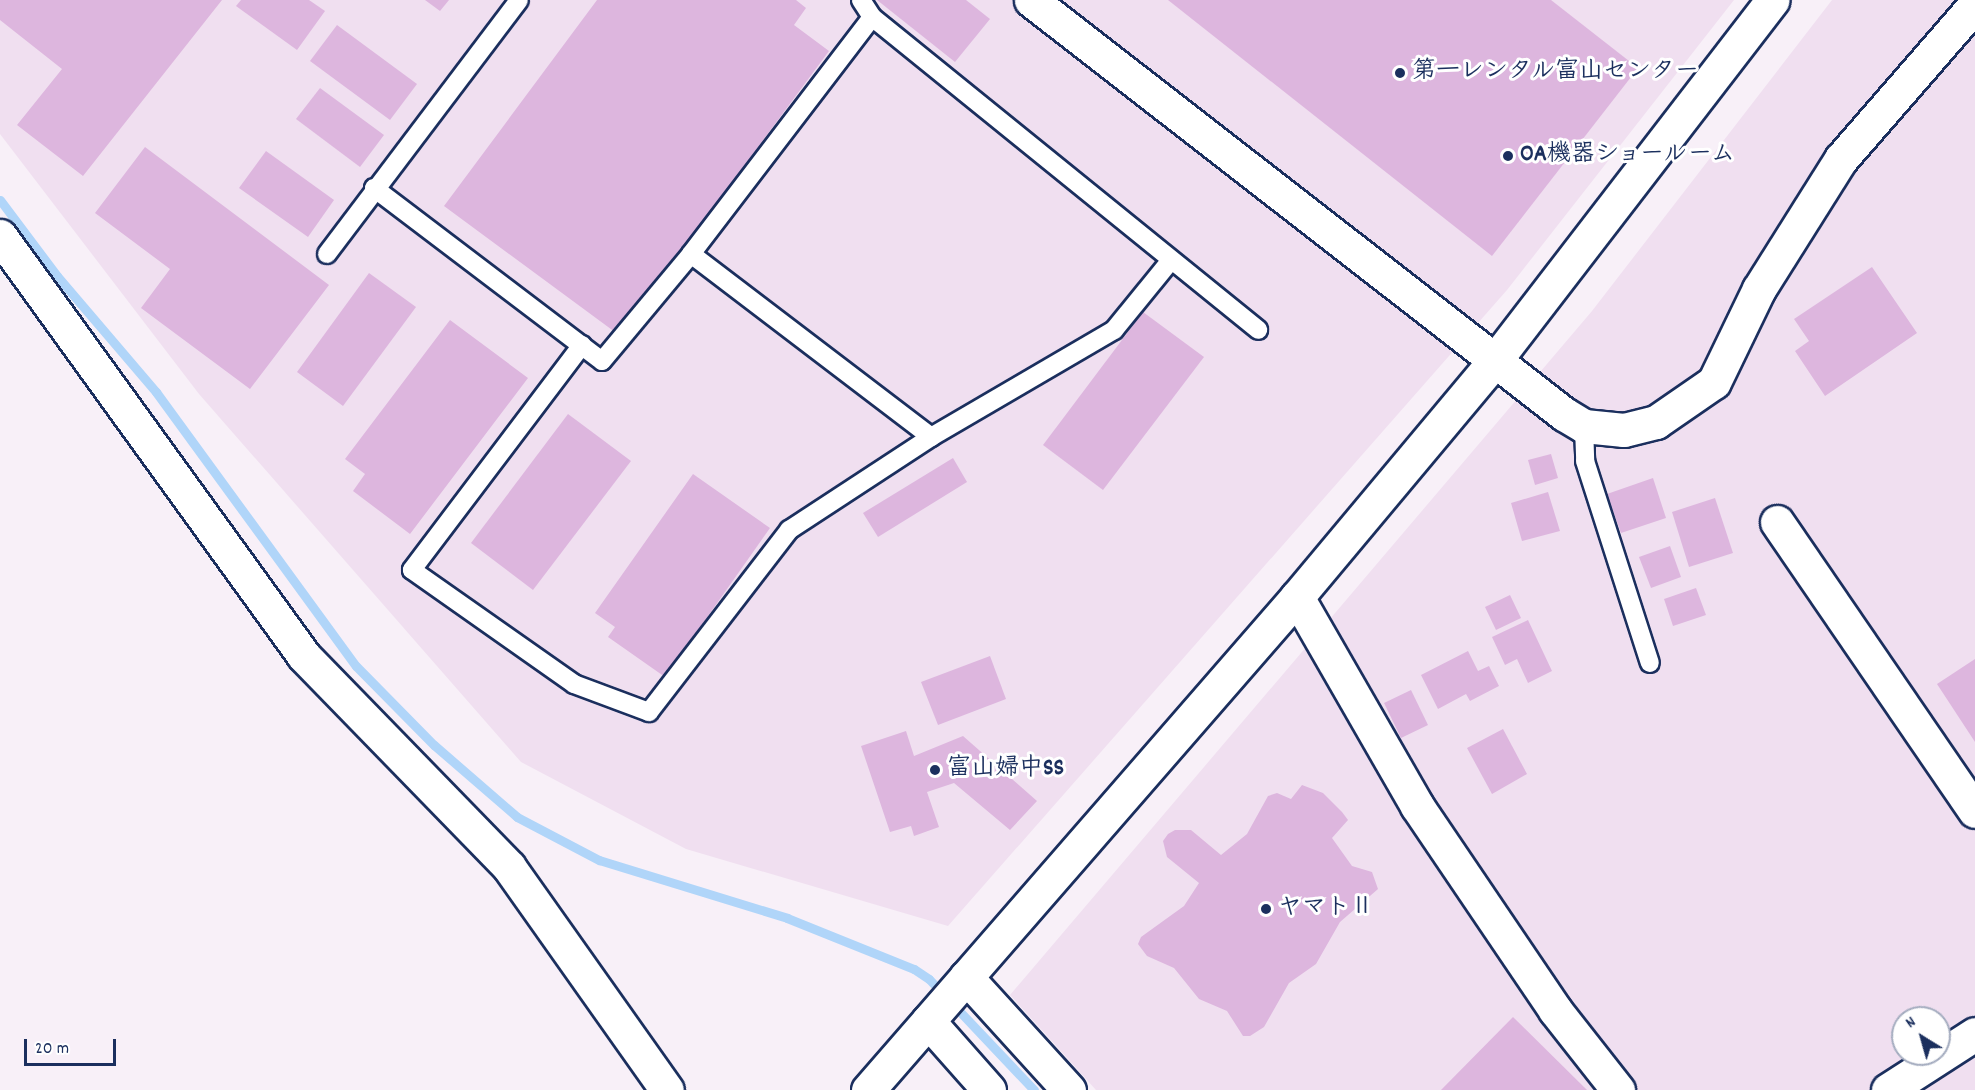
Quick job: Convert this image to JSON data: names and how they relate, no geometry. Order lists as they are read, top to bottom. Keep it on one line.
{"places":["第一レンタル富山センター","OA機器ショールーム","富山婦中SS","ヤマトⅡ"],"scale_bar":"20 m","north":"top left"}
